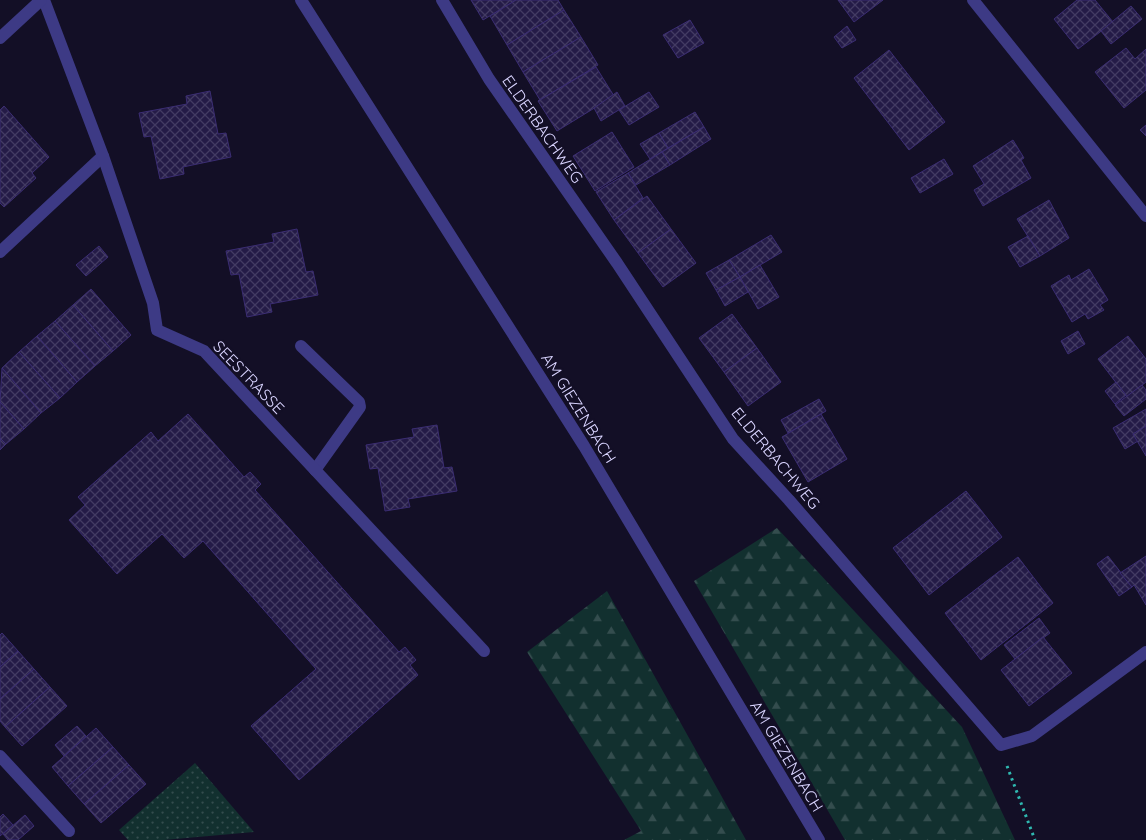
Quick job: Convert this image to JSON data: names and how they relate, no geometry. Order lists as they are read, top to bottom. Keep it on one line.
{"streets":{"street":["ELDERBACHWEG","SEESTRASSE","AM GIEZENBACH"]}}
